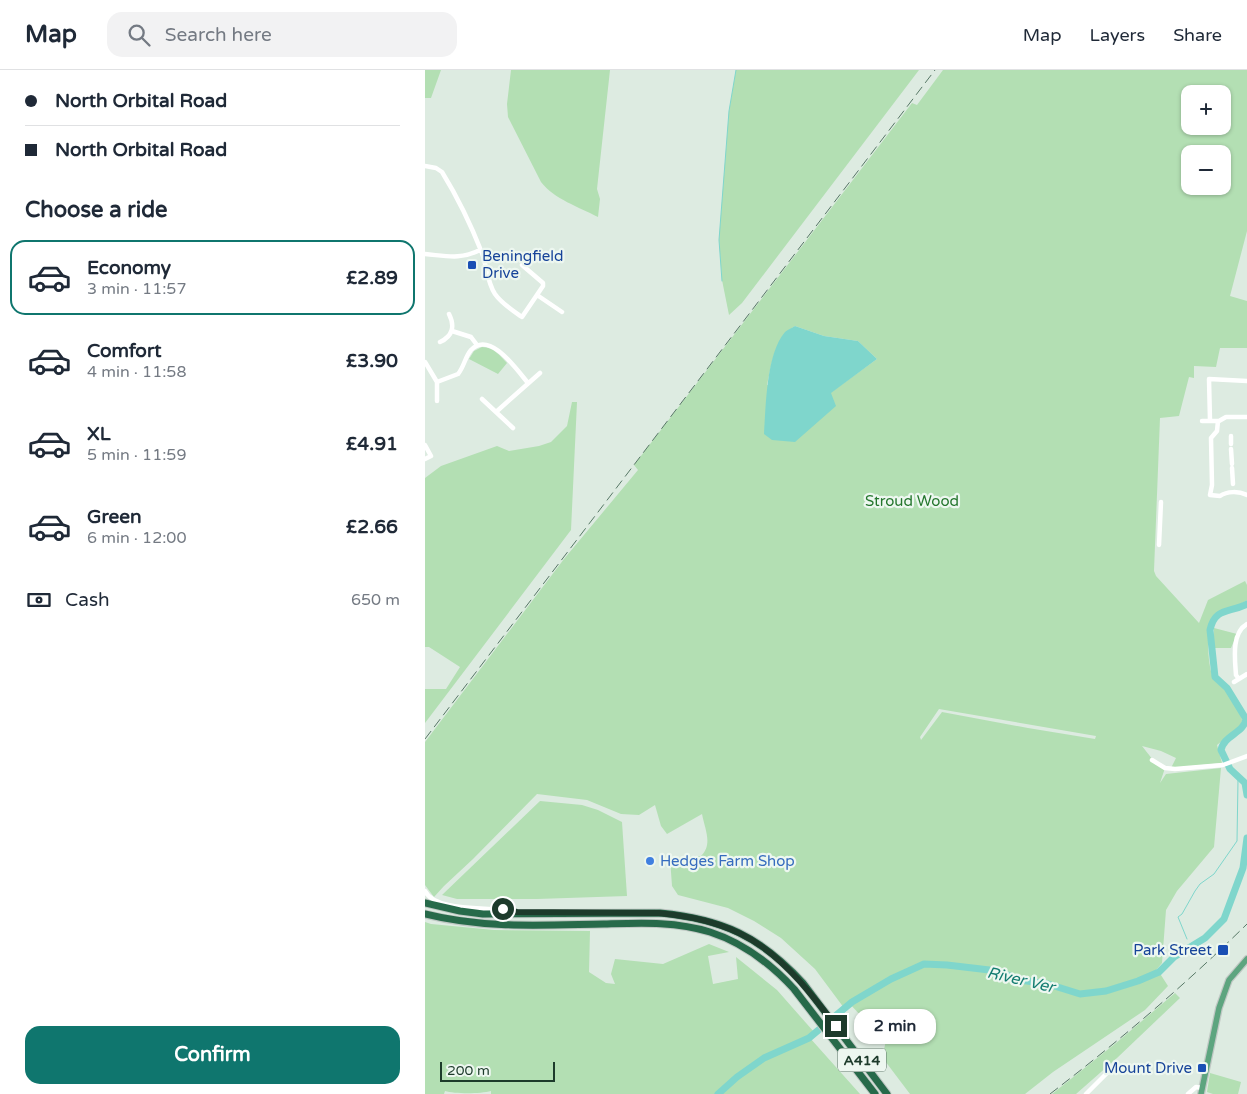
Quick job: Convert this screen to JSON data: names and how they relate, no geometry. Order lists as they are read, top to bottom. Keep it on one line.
{"streets":{"highway":["A414"]},"water":["River Ver"],"parks":["Stroud Wood"],"places":{"transit":["Beningfield Drive","Park Street","Mount Drive"],"other":["Hedges Farm Shop"]},"scale_bar":"200 m","page":{"header":"Map","search":"Search here","nav":["Map","Layers","Share"],"banner":["North Orbital Road","North Orbital Road"],"map_buttons":["+","−"],"heading":"Choose a ride","list":[{"name":"Economy","note":"3 min · 11:57","value":"£2.89"},{"name":"Comfort","note":"4 min · 11:58","value":"£3.90"},{"name":"XL","note":"5 min · 11:59","value":"£4.91"},{"name":"Green","note":"6 min · 12:00","value":"£2.66"}],"pay":["Cash","650 m"],"bubble":"2 min","buttons":"Confirm","scale":"200 m"}}
